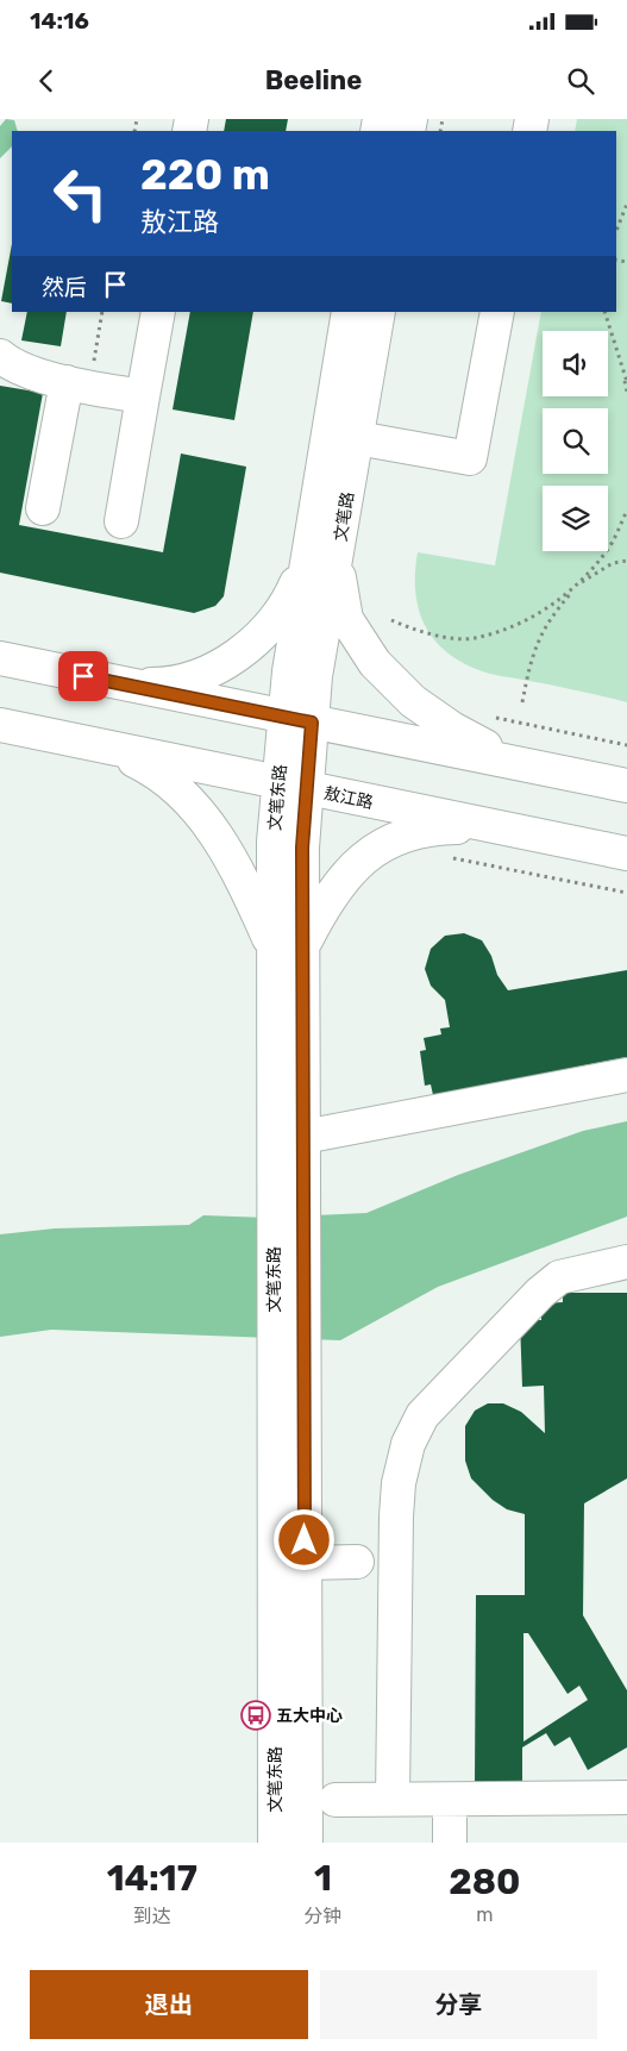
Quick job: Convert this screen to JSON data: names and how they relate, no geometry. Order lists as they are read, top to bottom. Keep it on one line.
{"streets":{"main road":["文笔路","文笔东路","敖江路"]},"crossings":[["文笔路","文笔东路"],["文笔东路","敖江路"]],"places":{"bus stop":["五大中心"]},"page":{"status":"14:16","header":"Beeline","turn":["220 m","敖江路"],"then":"然后","eta":["14:17","到达","1","分钟","280","m"],"buttons":["退出","分享"]}}
